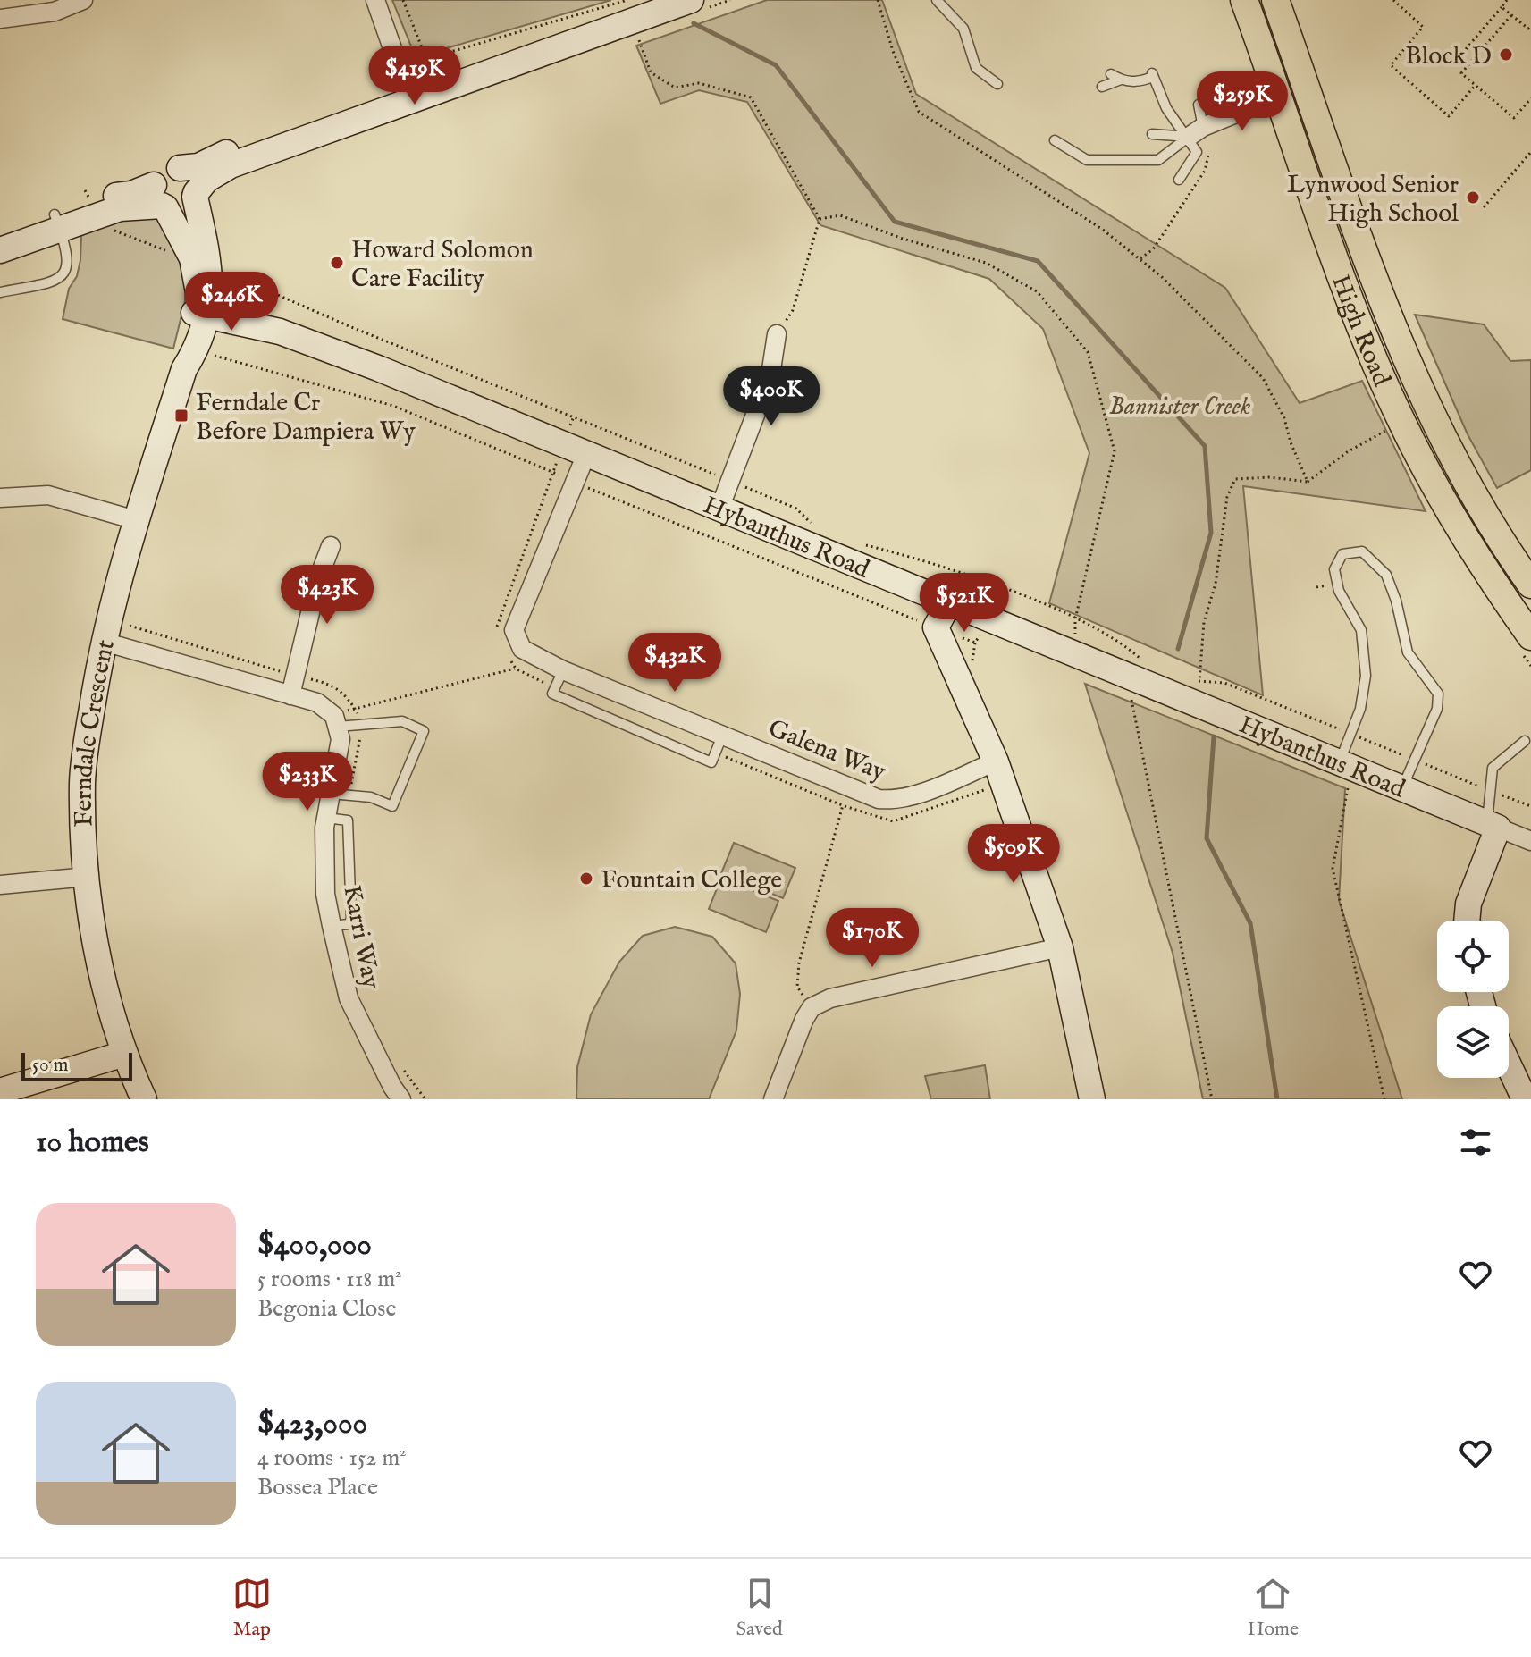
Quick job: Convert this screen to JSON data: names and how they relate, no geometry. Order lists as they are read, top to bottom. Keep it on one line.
{"streets":{"main road":["High Road"],"street":["Hybanthus Road","Ferndale Crescent","Galena Way","Karri Way"]},"crossings":[["Hybanthus Road","Ferndale Crescent"],["Hybanthus Road","Galena Way"]],"parks":["Bannister Creek"],"places":{"other":["Block D","Lynwood Senior High School","Howard Solomon Care Facility","Fountain College"],"transit":["Ferndale Cr Before Dampiera Wy"]},"scale_bar":"50 m","page":{"price":["$419K","$259K","$246K","$400K","$423K","$521K","$432K","$233K","$509K","$170K"],"scale":"50 m","heading":"10 homes","list":[{"name":"$400,000","note":"5 rooms · 118 m² · Begonia Close"},{"name":"$423,000","note":"4 rooms · 152 m² · Bossea Place"}],"tabs":["Map","Saved","Home"]}}
